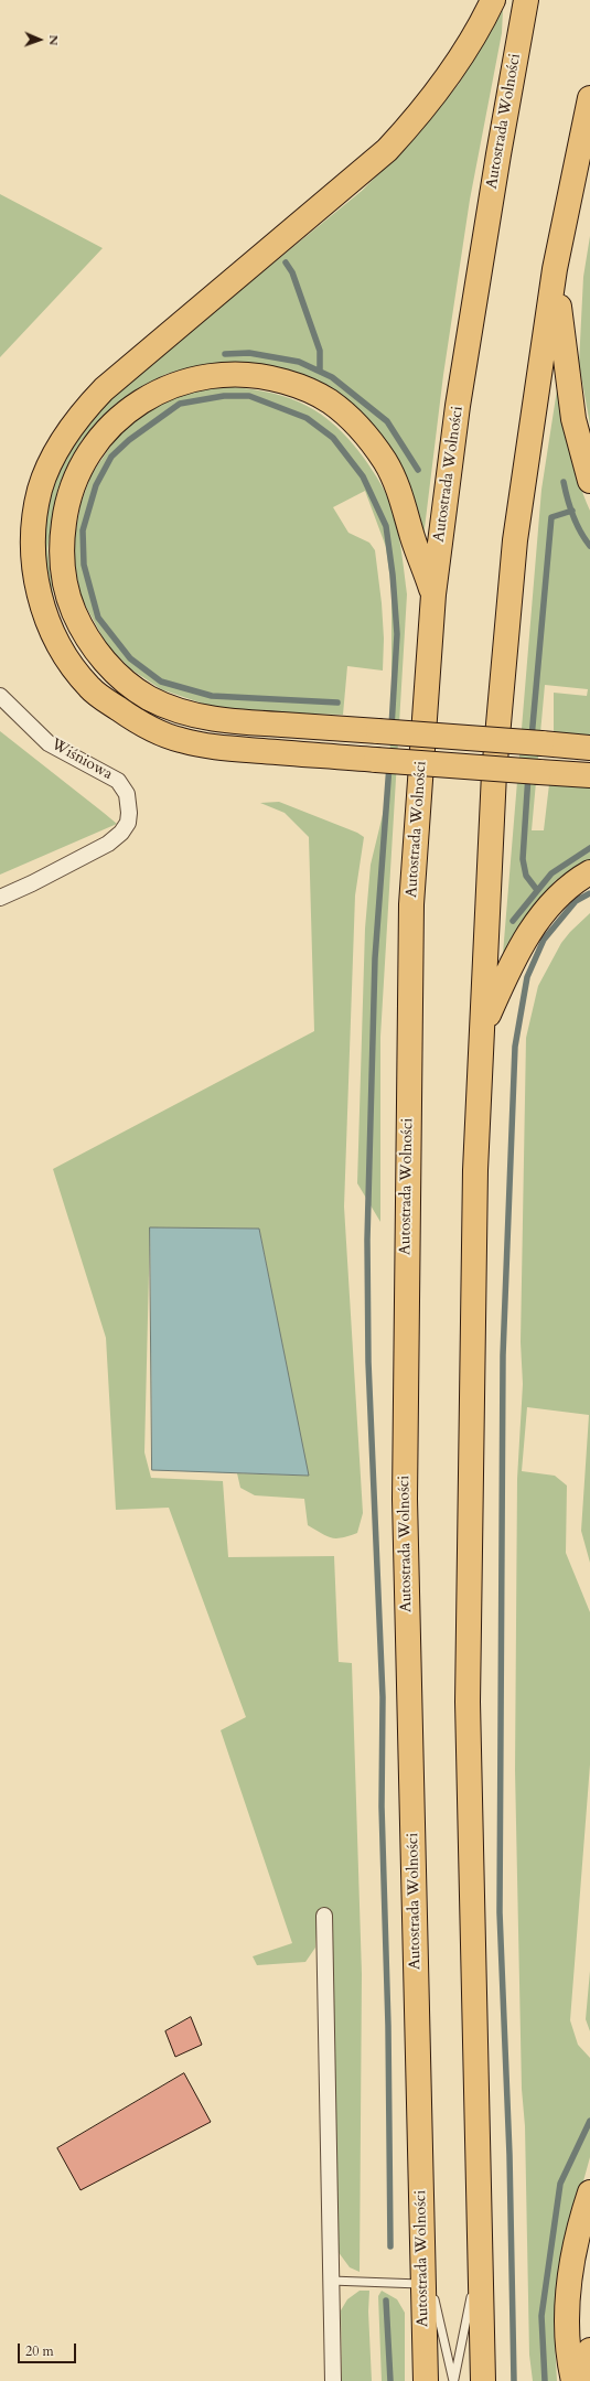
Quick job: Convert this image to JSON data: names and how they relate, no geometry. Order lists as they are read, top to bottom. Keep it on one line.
{"streets":{"main road":["Autostrada Wolności"],"street":["Wiśniowa"]},"scale_bar":"20 m","north":"right"}
